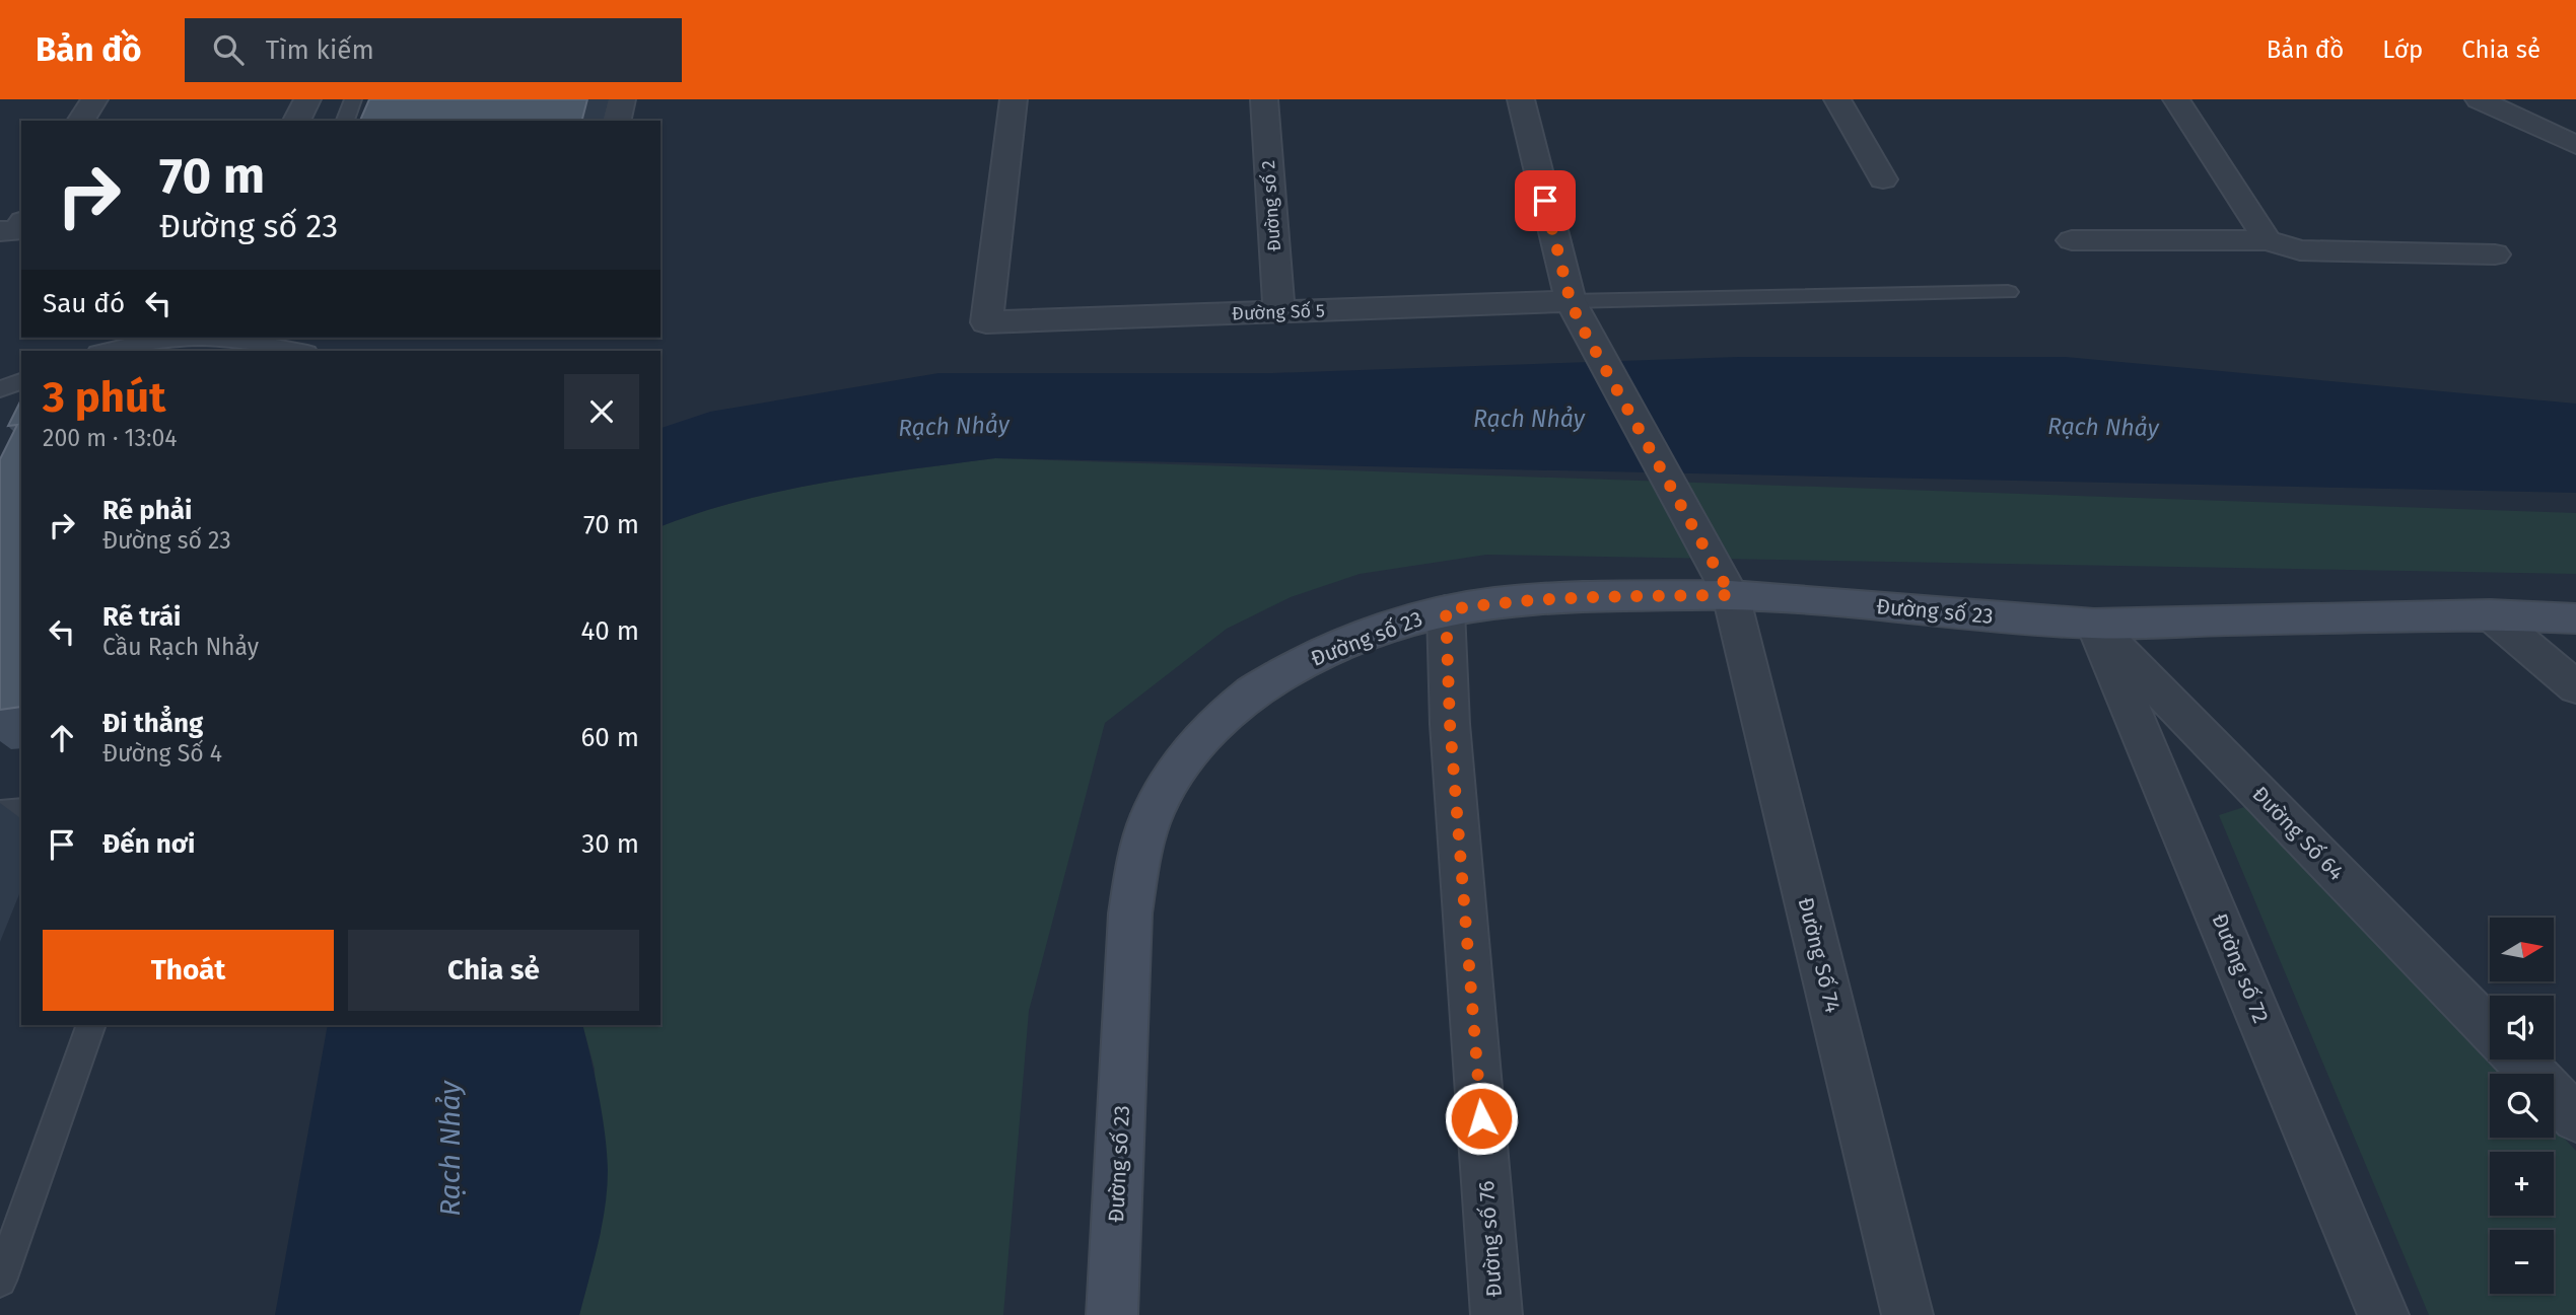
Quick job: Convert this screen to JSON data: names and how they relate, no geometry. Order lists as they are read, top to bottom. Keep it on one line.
{"streets":{"street":["Đường số 2","Đường Số 5","Đường số 23","Đường Số 64","Đường Số 74","Đường số 72","Đường số 76"]},"crossings":[["Đường số 2","Đường Số 5"],["Đường Số 5","Đường Số 74"],["Đường số 23","Đường Số 64"],["Đường số 23","Đường Số 74"],["Đường số 23","Đường số 72"],["Đường số 23","Đường số 76"],["Đường Số 64","Đường số 72"]],"water":["Rạch Nhảy"],"north":"right","page":{"header":"Bản đồ","search":"Tìm kiếm","nav":["Bản đồ","Lớp","Chia sẻ"],"turn":["70 m","Đường số 23"],"then":"Sau đó","heading":["3 phút","200 m · 13:04"],"list":[{"name":"Rẽ phải","note":"Đường số 23","value":"70 m"},{"name":"Rẽ trái","note":"Cầu Rạch Nhảy","value":"40 m"},{"name":"Đi thẳng","note":"Đường Số 4","value":"60 m"},{"name":"Đến nơi","value":"30 m"}],"buttons":["Thoát","Chia sẻ"],"map_buttons":["+","−"]}}
